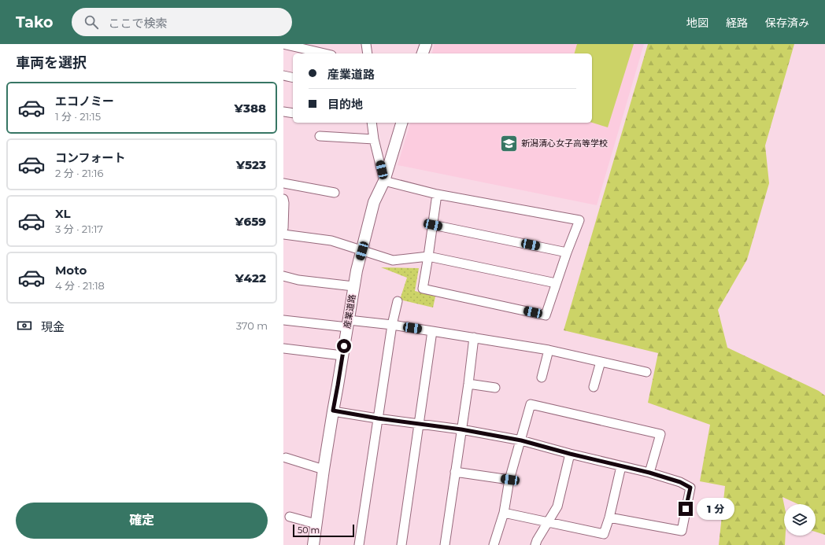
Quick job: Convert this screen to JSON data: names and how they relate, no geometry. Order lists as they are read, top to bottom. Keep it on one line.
{"streets":{"street":["産業道路"]},"places":{"school or university":["新潟清心女子高等学校"]},"scale_bar":"50 m","page":{"header":"Tako","search":"ここで検索","nav":["地図","経路","保存済み"],"heading":"車両を選択","banner":["産業道路","目的地"],"list":[{"name":"エコノミー","note":"1 分 · 21:15","value":"¥388"},{"name":"コンフォート","note":"2 分 · 21:16","value":"¥523"},{"name":"XL","note":"3 分 · 21:17","value":"¥659"},{"name":"Moto","note":"4 分 · 21:18","value":"¥422"}],"pay":["現金","370 m"],"buttons":"確定","bubble":"1 分","scale":"50 m"}}
